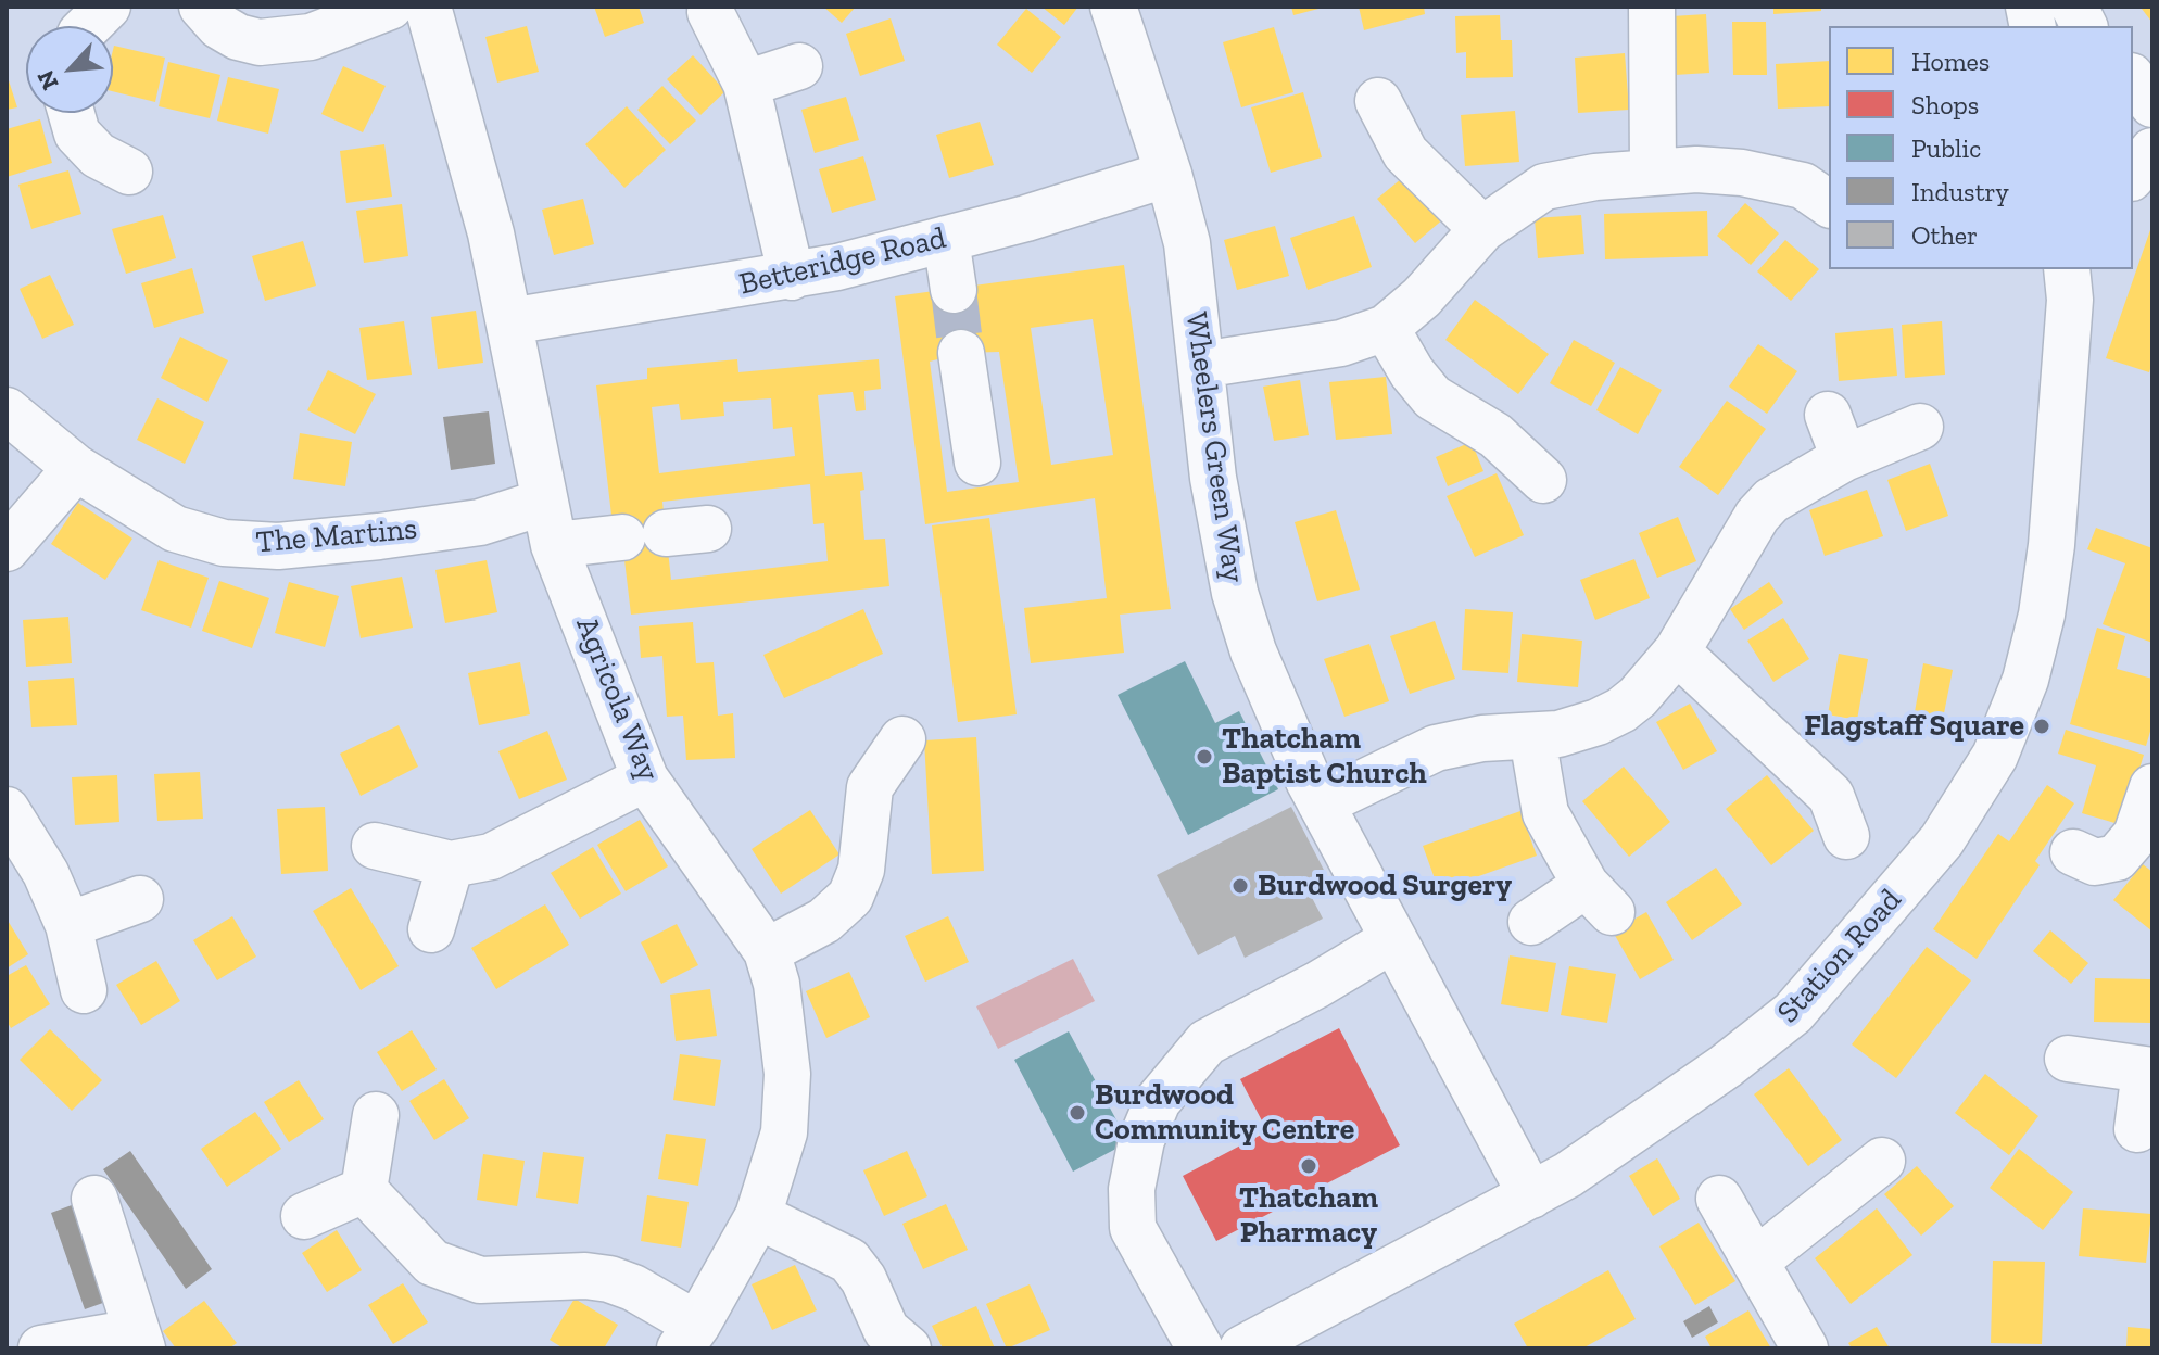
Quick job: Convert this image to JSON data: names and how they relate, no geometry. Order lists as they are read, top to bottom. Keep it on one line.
{"streets":{"street":["Betteridge Road","Wheelers Green Way","The Martins","Agricola Way","Station Road"]},"crossings":[["Betteridge Road","Wheelers Green Way"],["Betteridge Road","Agricola Way"],["Wheelers Green Way","Station Road"],["The Martins","Agricola Way"]],"places":["Flagstaff Square","Thatcham Baptist Church","Burdwood Surgery","Burdwood Community Centre","Thatcham Pharmacy"],"legend":["Homes","Shops","Public","Industry","Other"],"north":"bottom left"}
